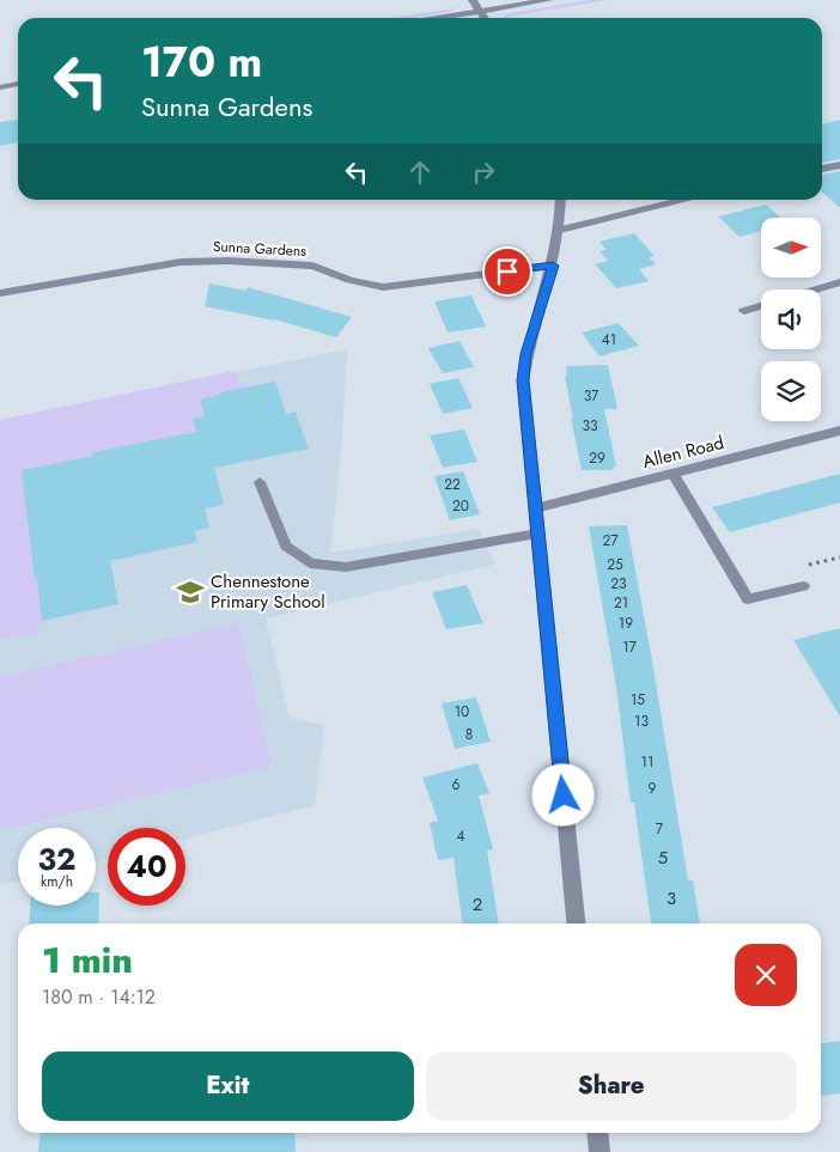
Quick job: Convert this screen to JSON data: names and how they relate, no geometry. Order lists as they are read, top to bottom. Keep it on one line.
{"streets":{"street":["Sunna Gardens","Allen Road"]},"places":{"school or university":["Chennestone Primary School"]},"house_numbers":["41","37","33","29","22","20","27","25","23","21","19","17","15","10","13","8","11","6","9","7","4","5","3","2"],"north":"right","page":{"turn":["170 m","Sunna Gardens"],"speed":"32 km/h","limit":"40","heading":["1 min","180 m · 14:12"],"buttons":["Exit","Share"]}}
